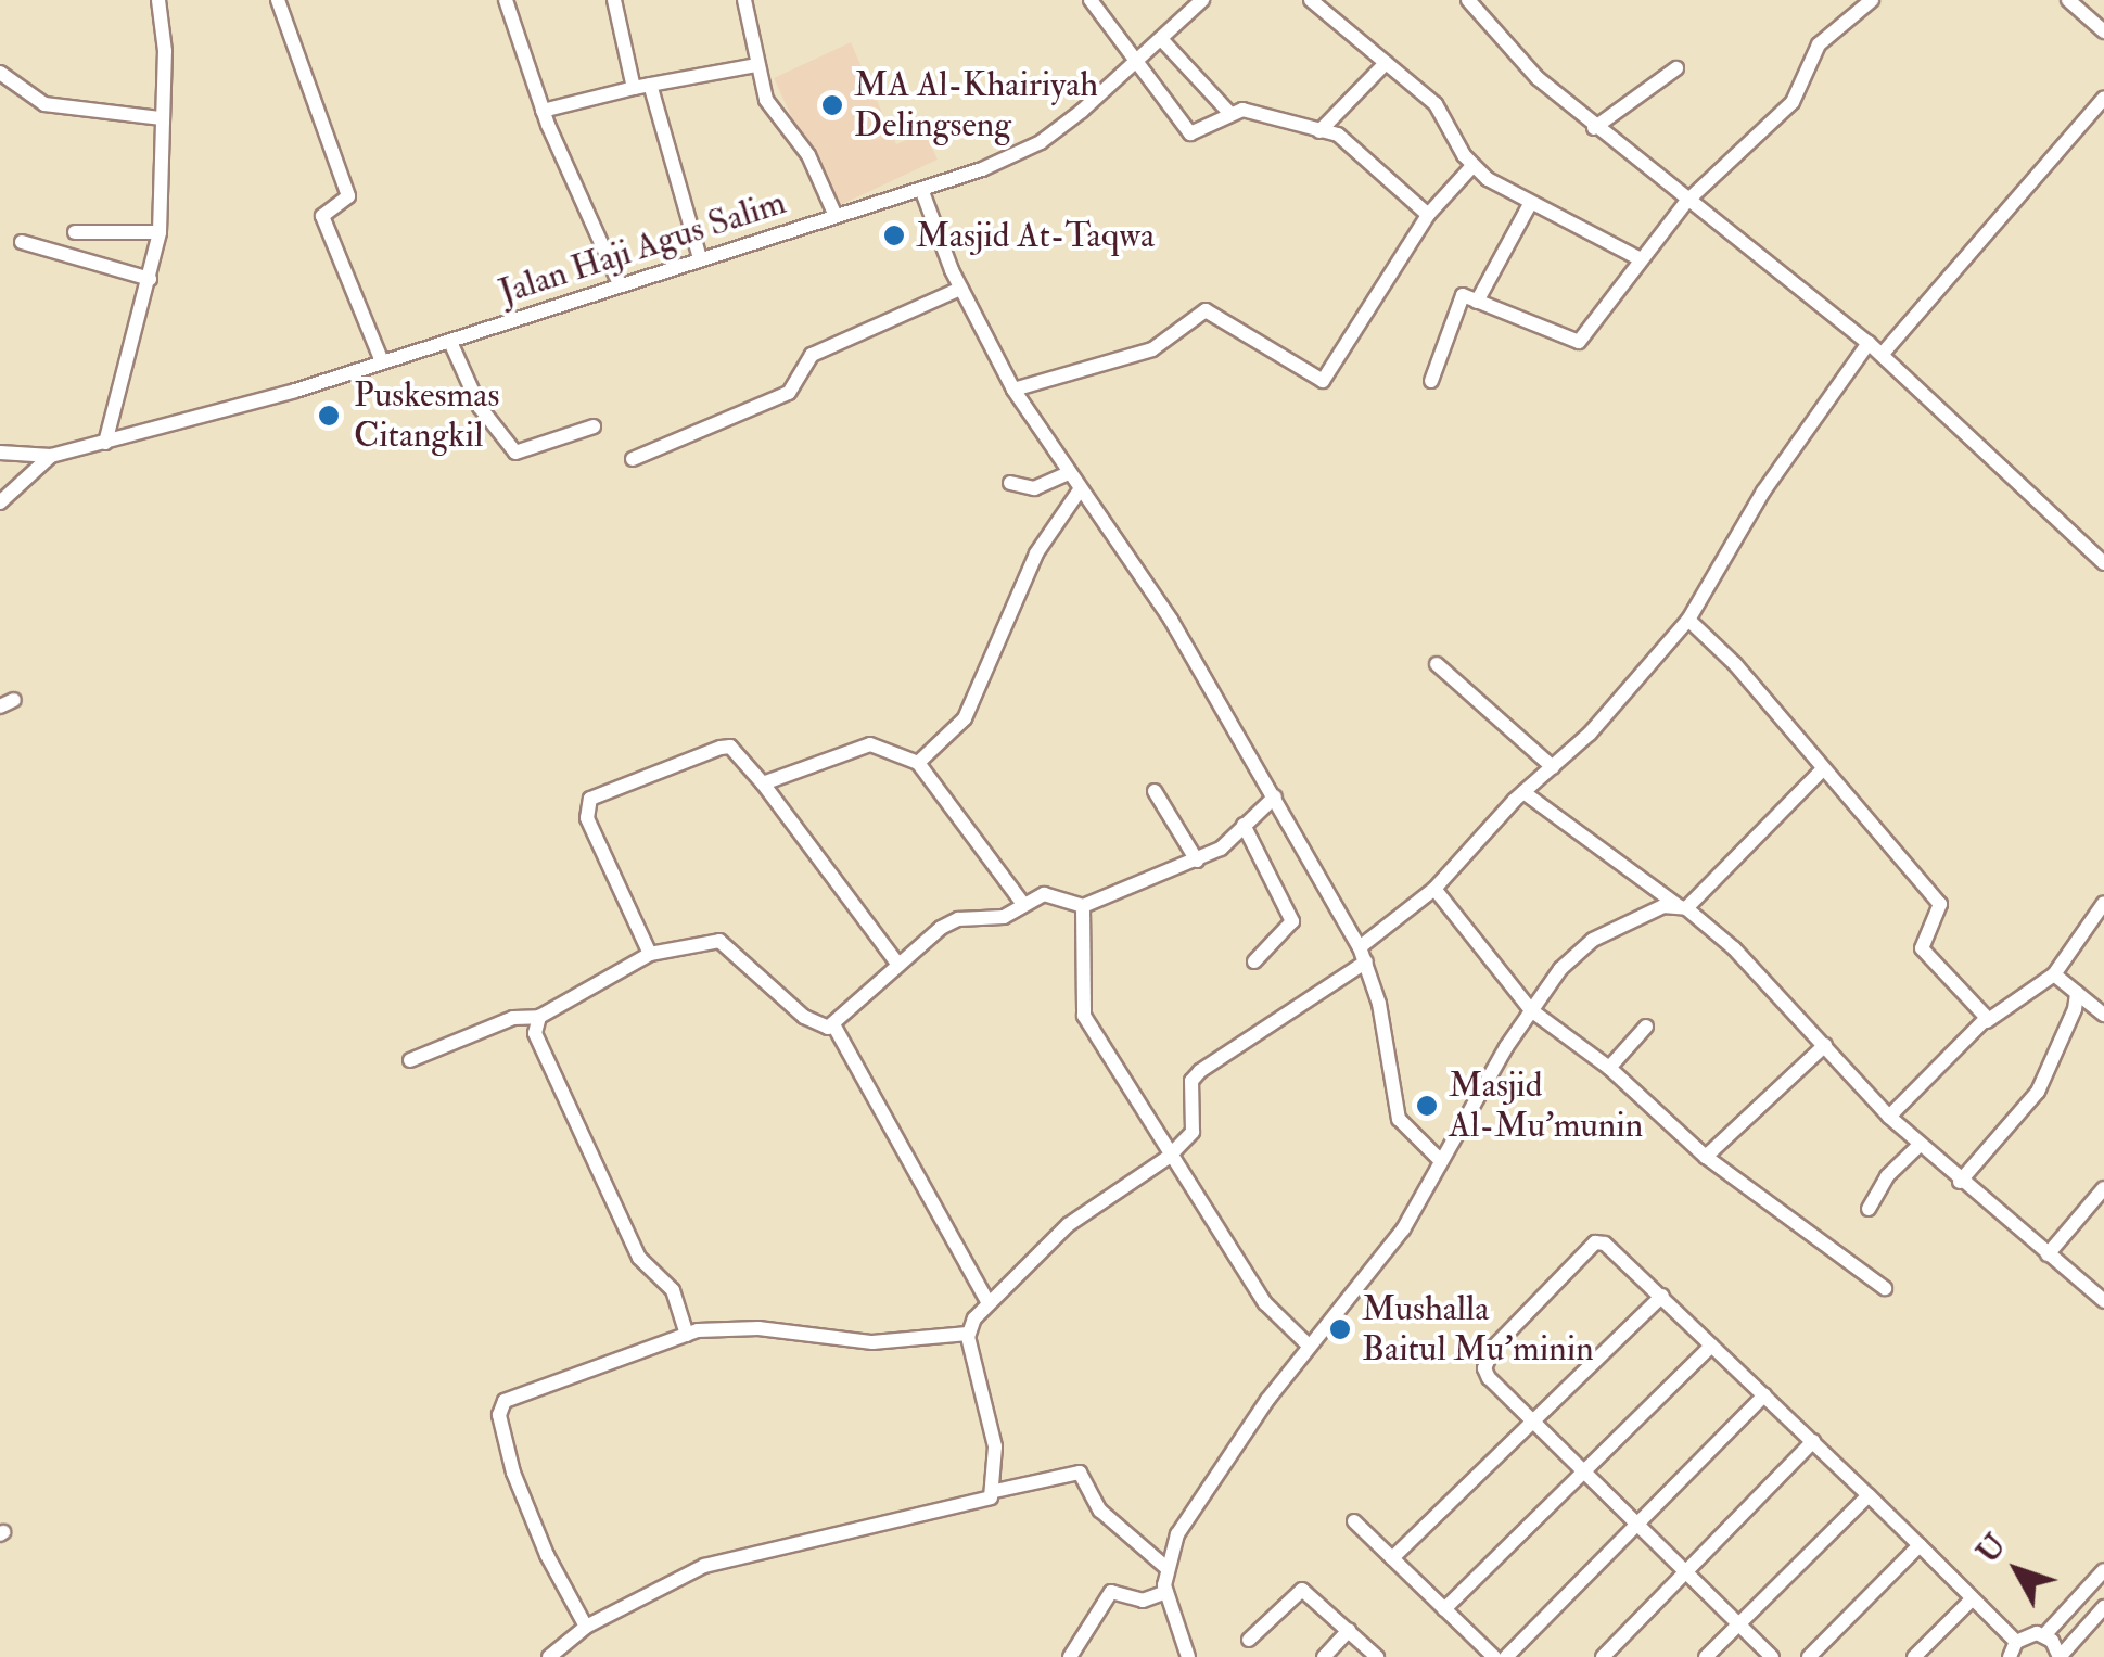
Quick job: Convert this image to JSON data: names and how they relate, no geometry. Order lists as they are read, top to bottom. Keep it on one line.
{"streets":{"street":["Jalan Haji Agus Salim"]},"places":["MA Al-Khairiyah Delingseng","Masjid At-Taqwa","Puskesmas Citangkil","Masjid Al-Mu'munin","Mushalla Baitul Mu'minin"],"north":"top left"}
